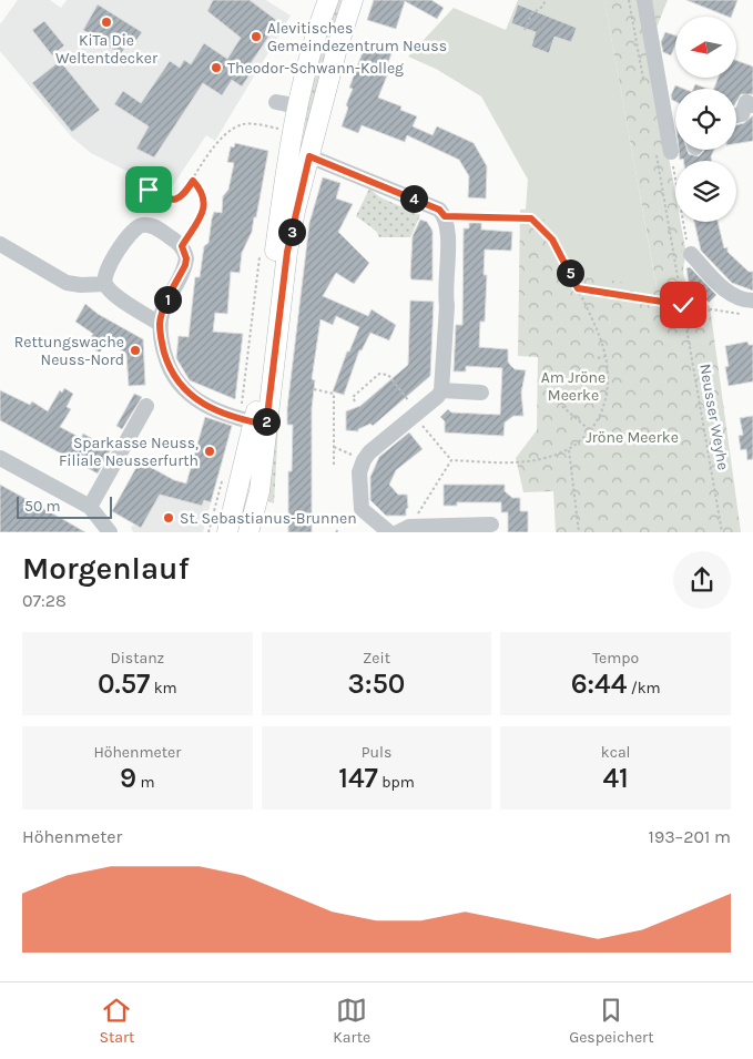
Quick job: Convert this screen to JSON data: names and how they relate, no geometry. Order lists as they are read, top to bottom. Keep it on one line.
{"streets":{"path":["Neusser Weyhe"]},"parks":["Am Jröne Meerke","Jröne Meerke"],"places":["KiTa Die Weltentdecker","Alevitisches Gemeindezentrum Neuss","Theodor-Schwann-Kolleg","Rettungswache Neuss-Nord","Sparkasse Neuss, Filiale Neusserfurth","St. Sebastianus-Brunnen"],"scale_bar":"50 m","north":"left","page":{"pins":["4","3","5","1","2"],"scale":"50 m","heading":["Morgenlauf","07:28"],"stats":[["Distanz","0.57 km"],["Zeit","3:50"],["Tempo","6:44 /km"],["Höhenmeter","9 m"],["Puls","147 bpm"],["kcal","41"]],"chart":["Höhenmeter","193–201 m"],"tabs":["Start","Karte","Gespeichert"]}}
